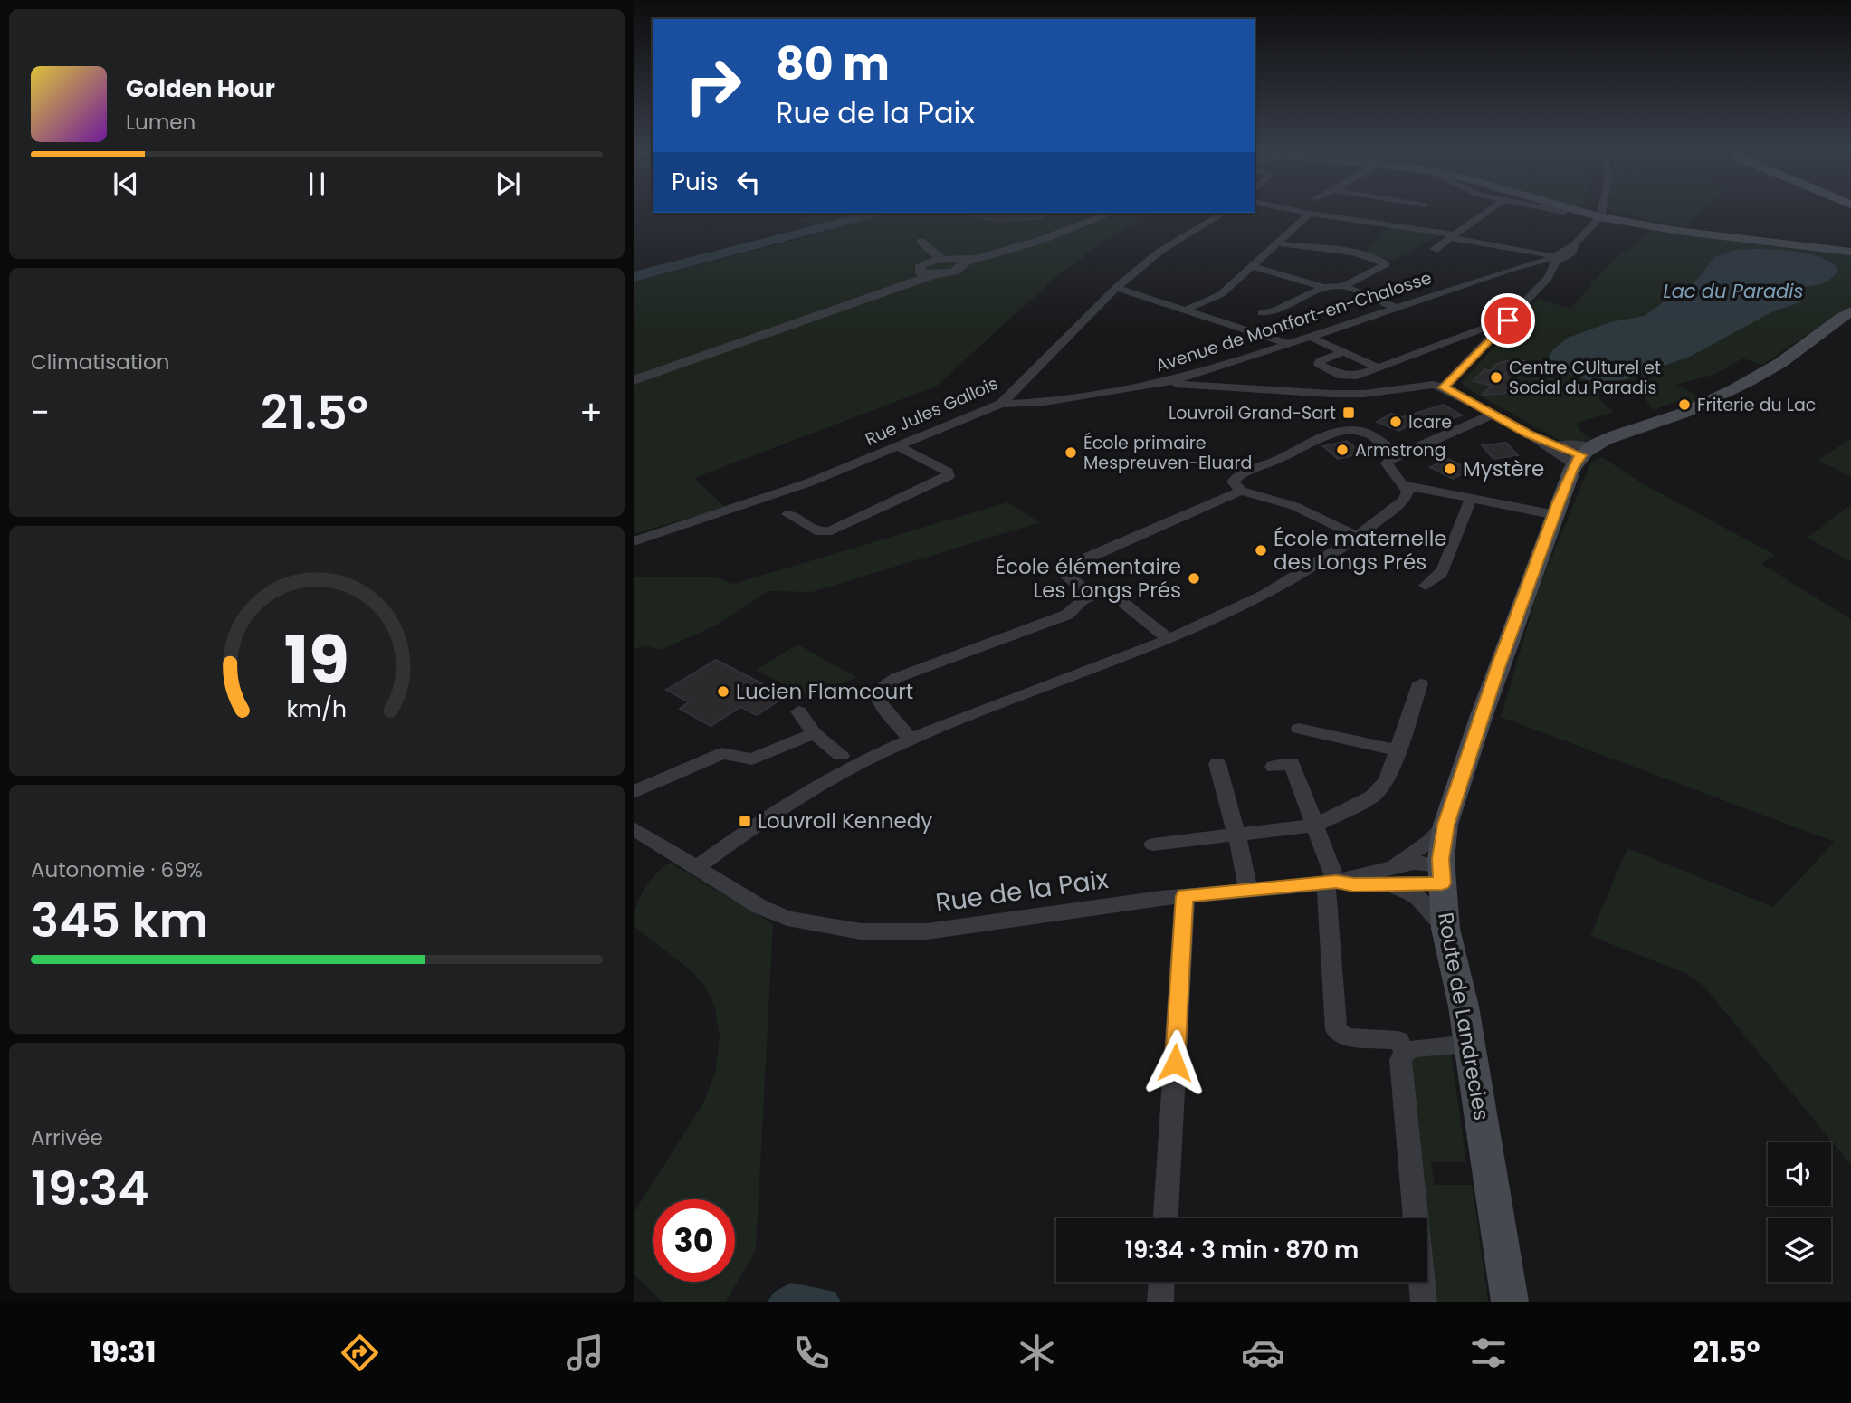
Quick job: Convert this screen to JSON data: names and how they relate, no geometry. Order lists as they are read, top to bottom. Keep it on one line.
{"streets":{"main road":["Route de Landrecies"],"street":["Avenue de Montfort-en-Chalosse","Rue Jules Gallois","Rue de la Paix"]},"crossings":[["Avenue de Montfort-en-Chalosse","Rue Jules Gallois"],["Rue de la Paix","Route de Landrecies"]],"water":["Lac du Paradis"],"places":{"other":["Centre CUlturel et Social du Paradis","Friterie du Lac","Icare","Armstrong","École primaire Mespreuven-Eluard","Mystère","École maternelle des Longs Prés","École élémentaire Les Longs Prés","Lucien Flamcourt"],"transit":["Louvroil Grand-Sart","Louvroil Kennedy"]},"page":{"turn":["80 m","Rue de la Paix"],"song":["Golden Hour","Lumen"],"then":"Puis","tile":["Climatisation",["Autonomie · 69%","345 km"],["Arrivée","19:34"]],"heat":["−","21.5°","+"],"limit":"30","trip":"19:34 · 3 min · 870 m","tabs":["19:31","21.5°"],"gauge":["19","km/h"]}}
